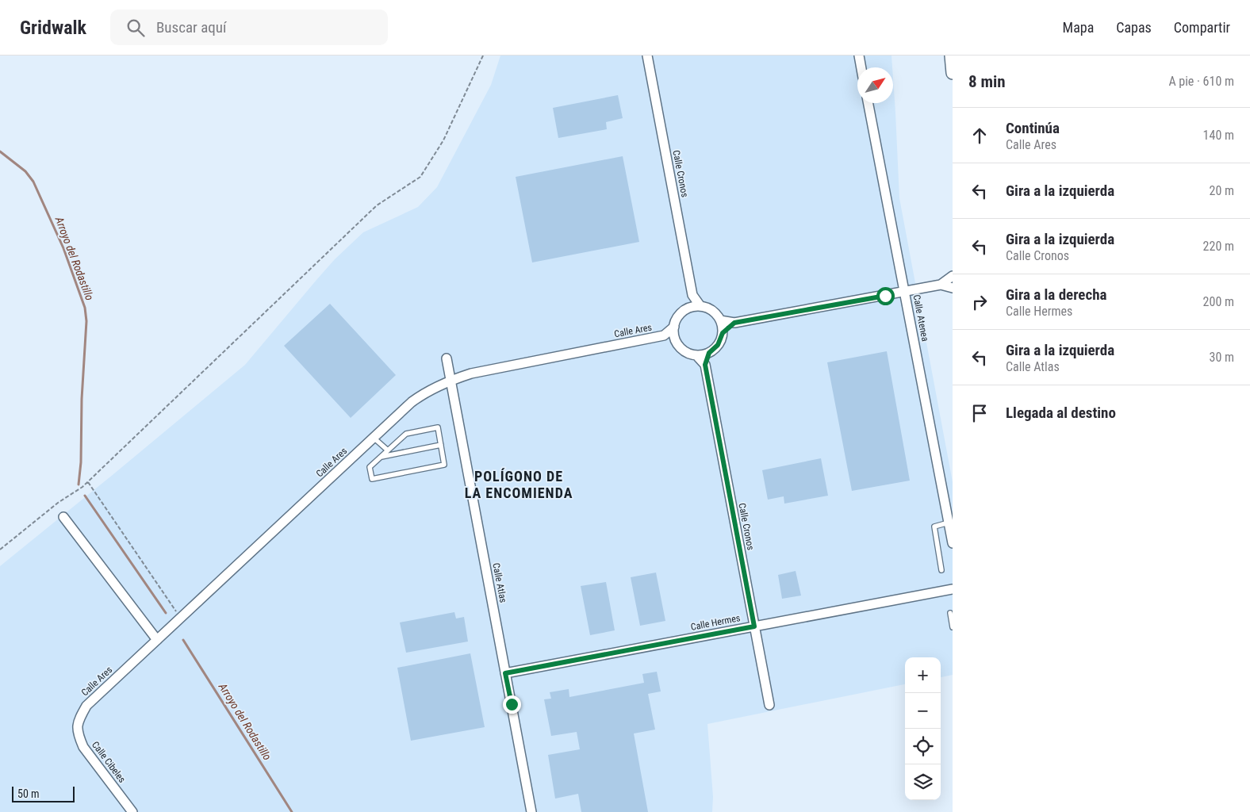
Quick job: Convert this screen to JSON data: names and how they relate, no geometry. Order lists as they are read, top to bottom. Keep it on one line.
{"streets":{"street":["Calle Cronos","Calle Atenea","Calle Ares","Calle Atlas","Calle Hermes","Calle Cibeles"]},"crossings":[["Calle Cronos","Calle Ares"],["Calle Cronos","Calle Hermes"],["Calle Ares","Calle Atlas"],["Calle Ares","Calle Cibeles"],["Calle Atlas","Calle Hermes"]],"districts":["POLÍGONO DE LA ENCOMIENDA"],"water":["Arroyo del Rodastillo"],"scale_bar":"50 m","north":"top right","page":{"header":"Gridwalk","search":"Buscar aquí","nav":["Mapa","Capas","Compartir"],"heading":["8 min","A pie · 610 m"],"list":[["Continúa","Calle Ares","140 m"],["Gira a la izquierda","20 m"],["Gira a la izquierda","Calle Cronos","220 m"],["Gira a la derecha","Calle Hermes","200 m"],["Gira a la izquierda","Calle Atlas","30 m"],"Llegada al destino"],"map_buttons":["+","−"],"scale":"50 m"}}
